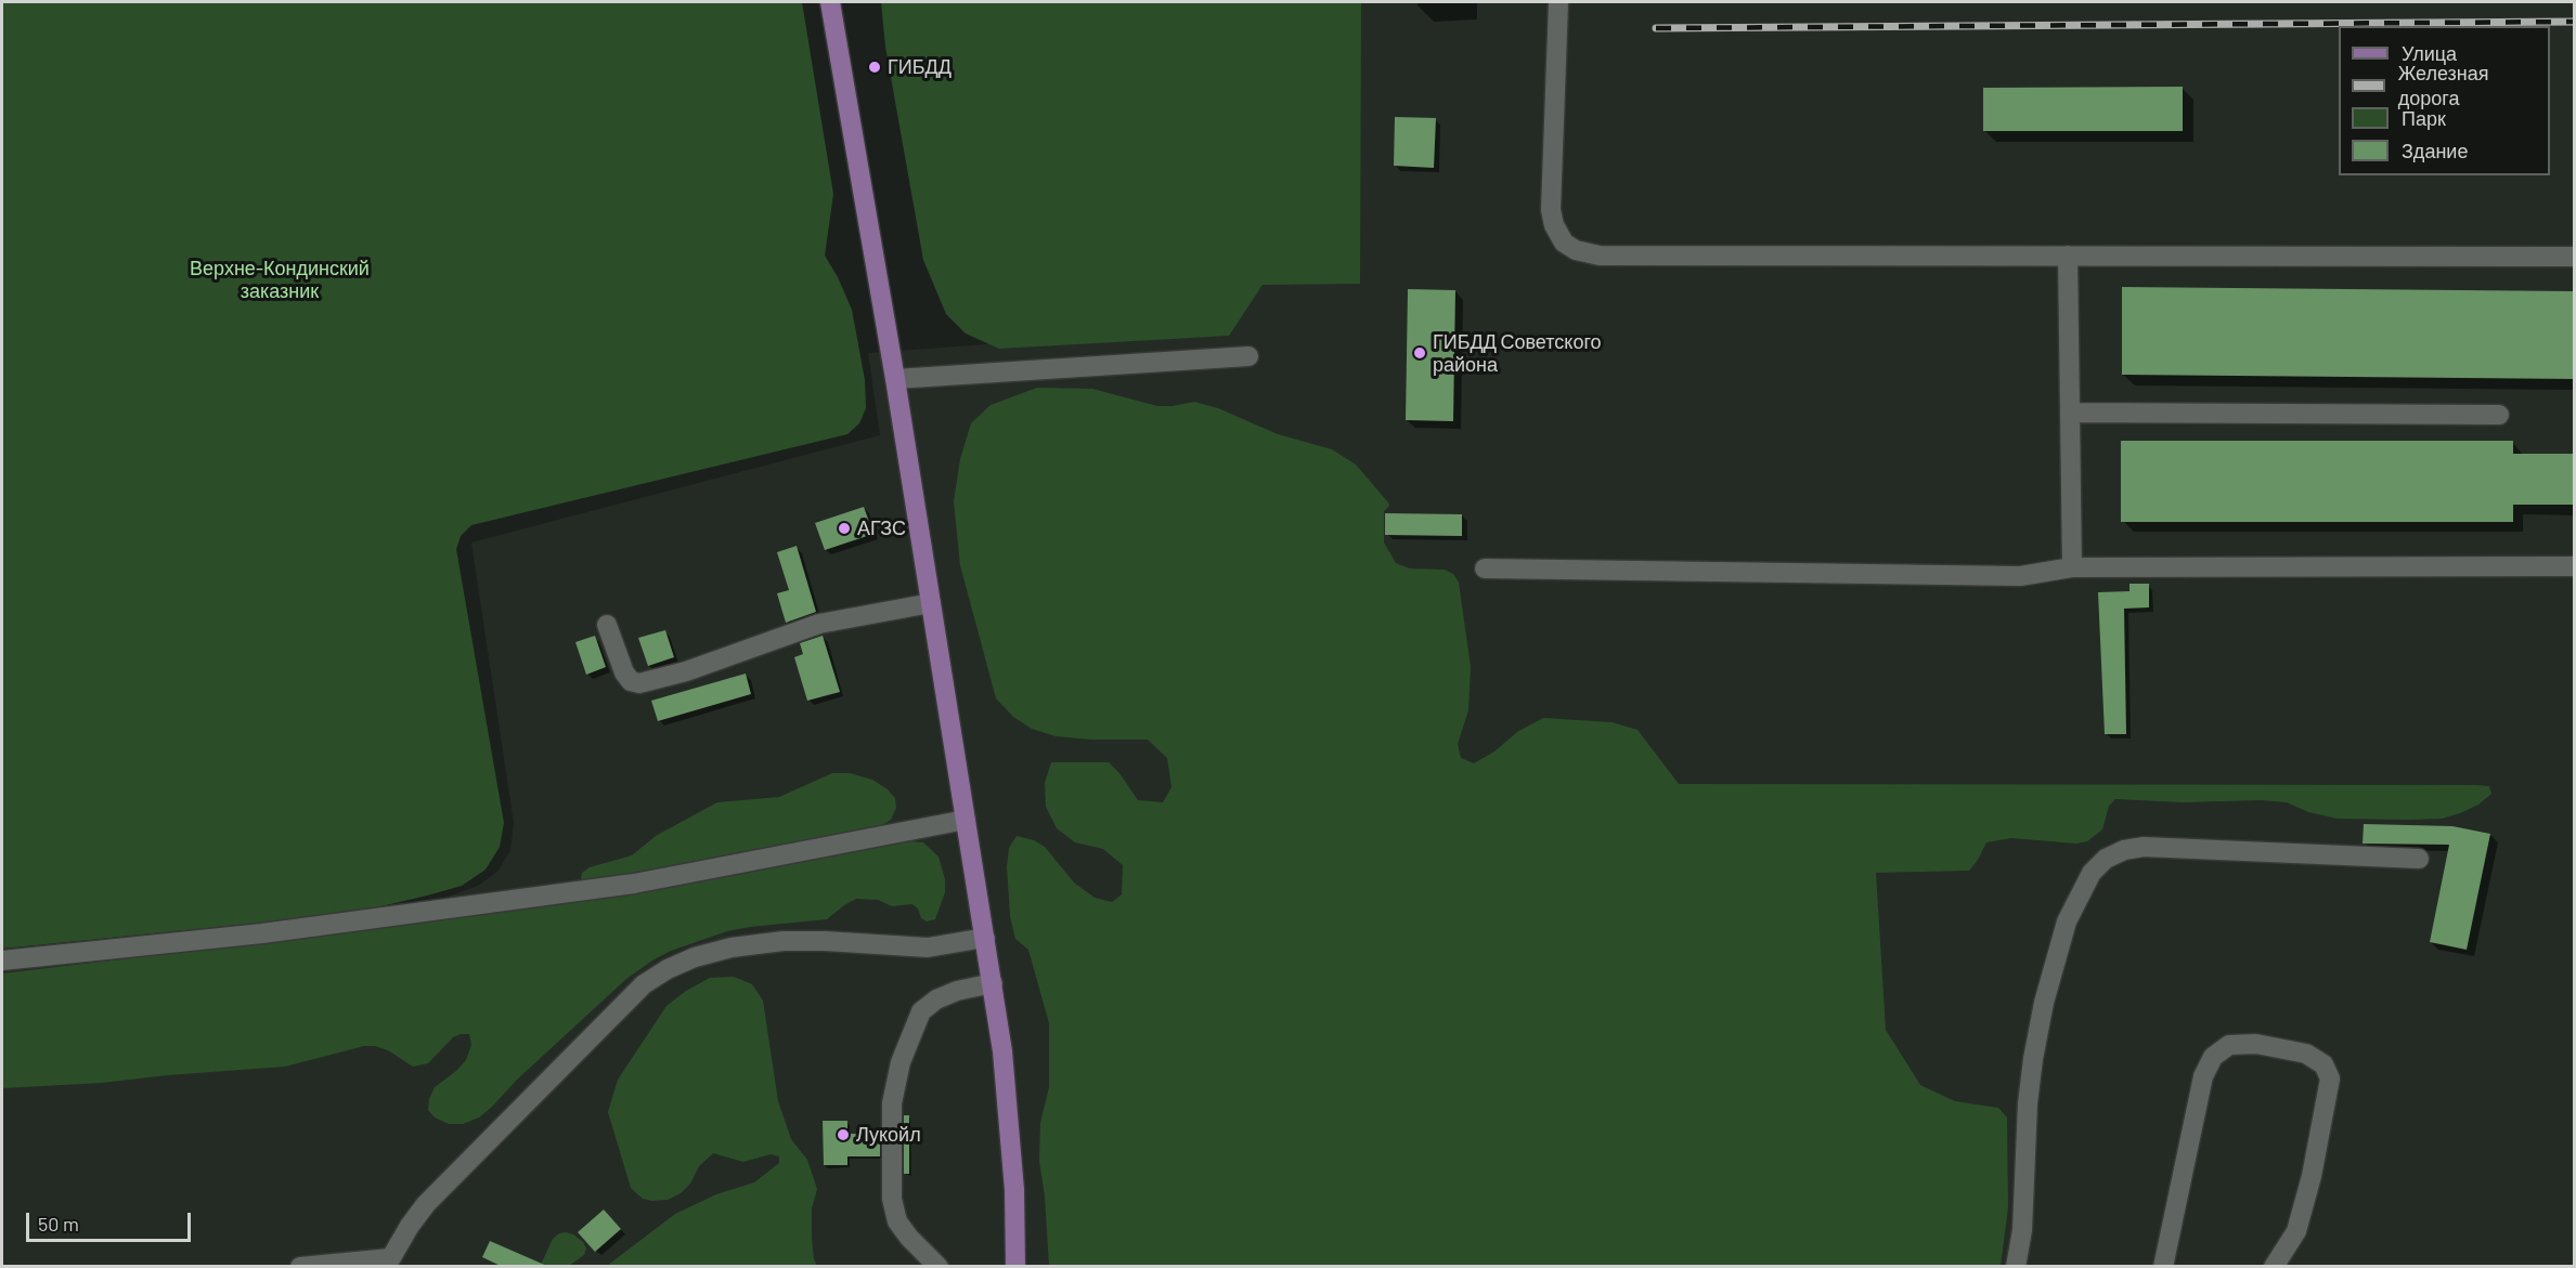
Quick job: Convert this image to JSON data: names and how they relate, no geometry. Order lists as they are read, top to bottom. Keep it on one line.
{"parks":["Верхне-Кондинский заказник"],"places":["ГИБДД","ГИБДД Советского района","АГЗС","Лукойл"],"legend":["Улица","Железная дорога","Парк","Здание"],"scale_bar":"50 m"}
